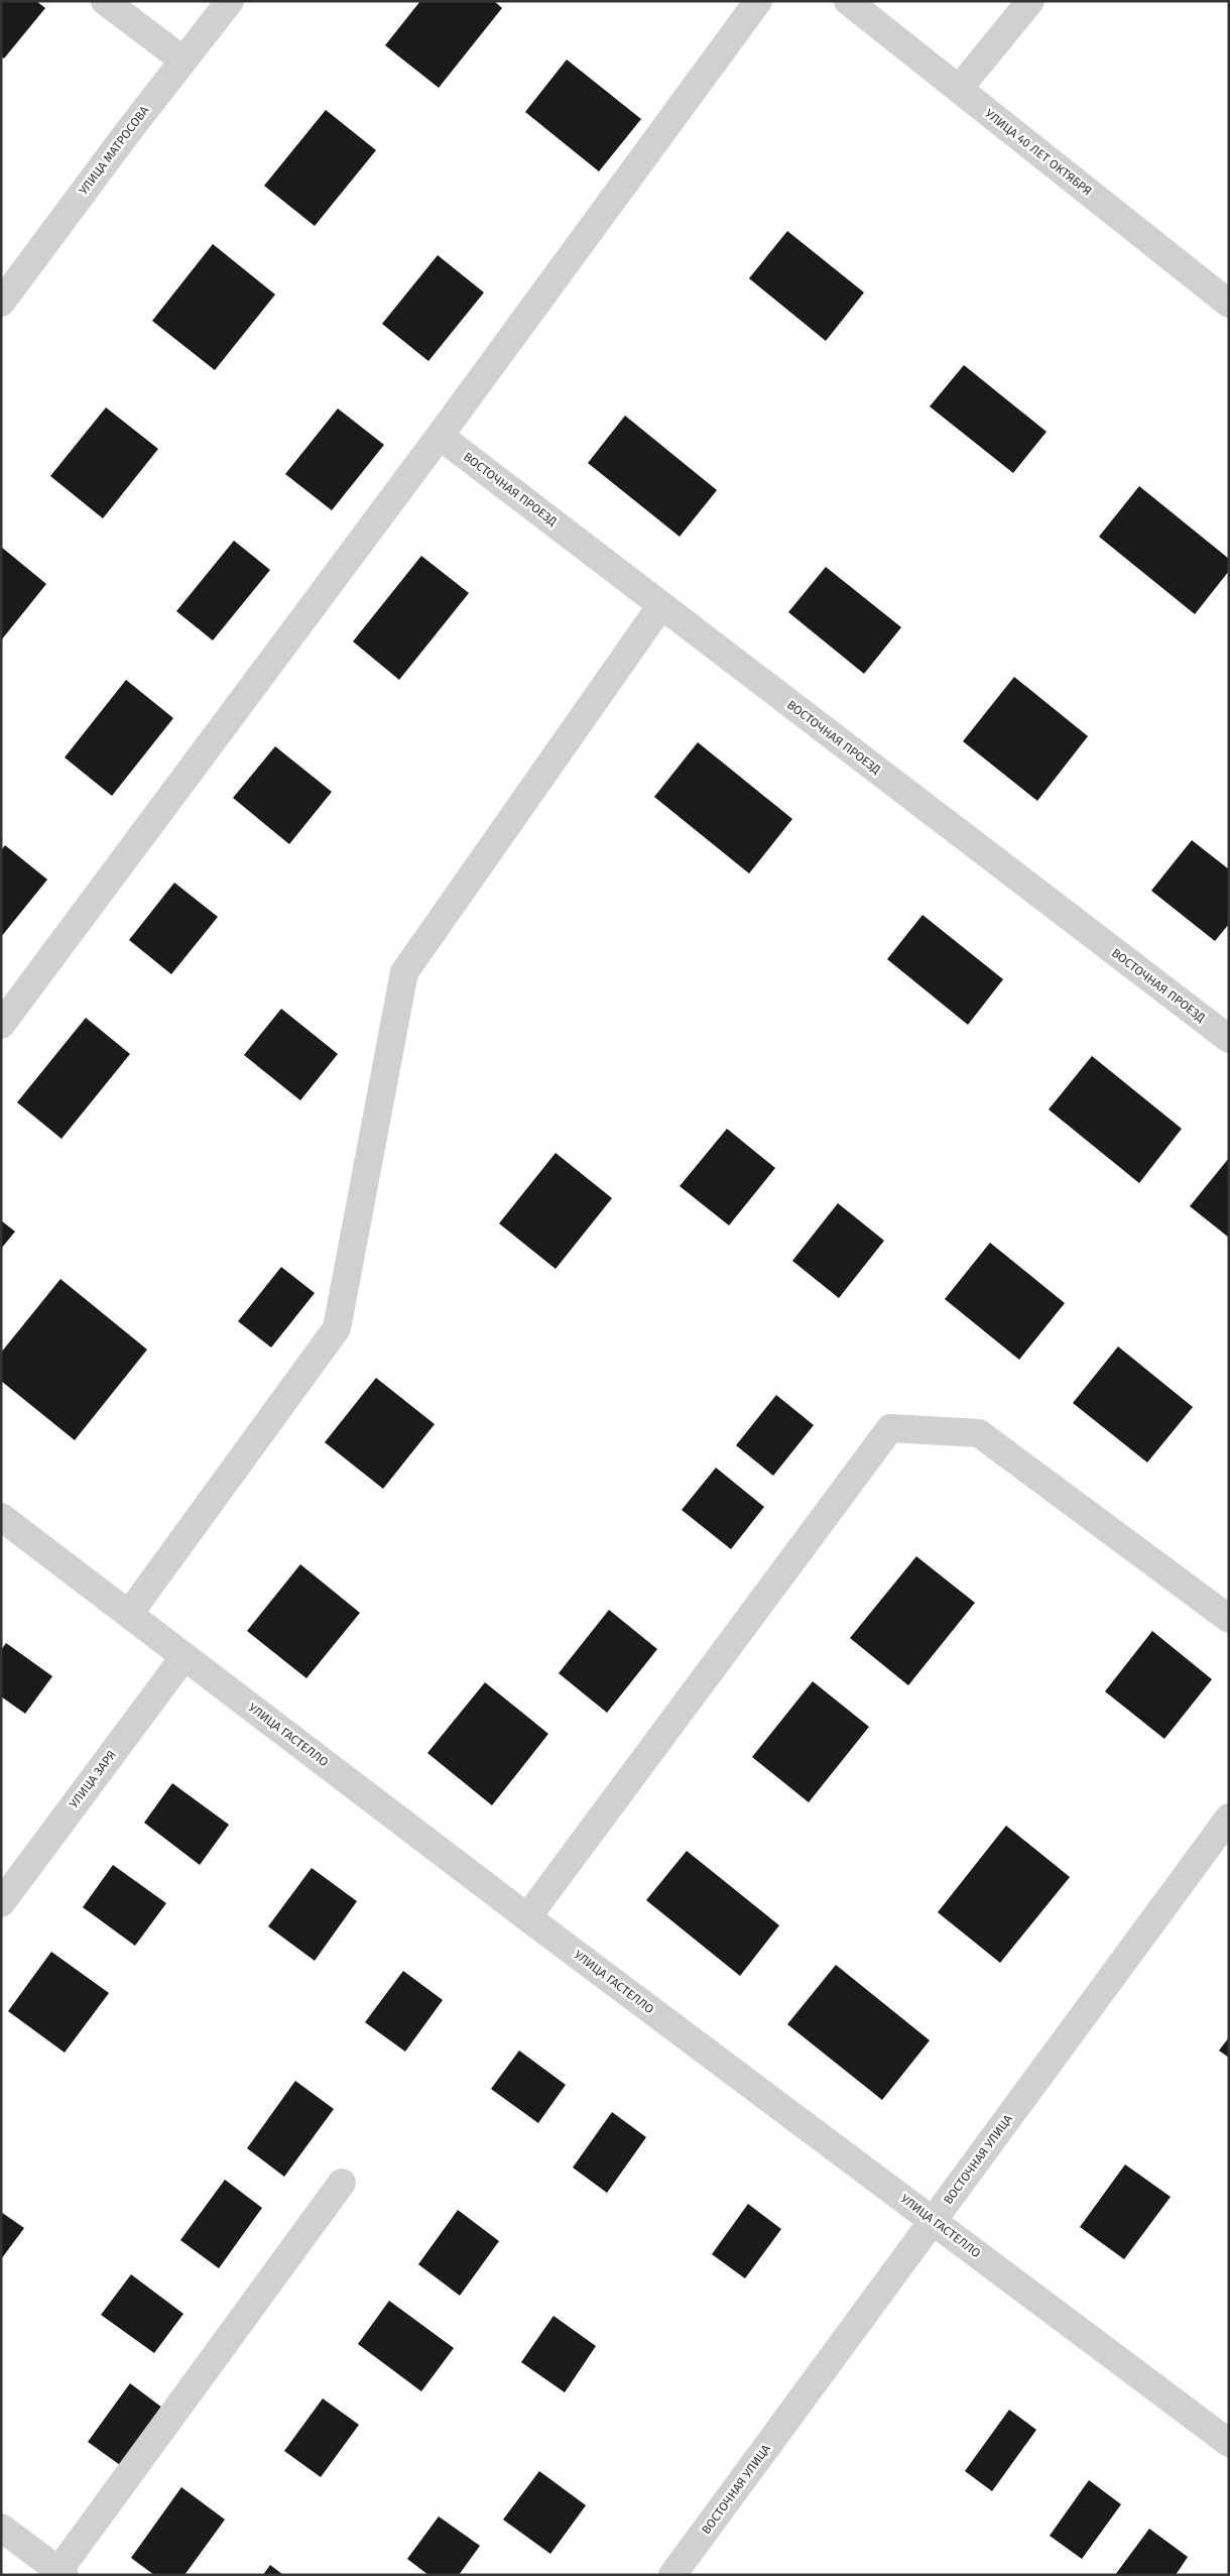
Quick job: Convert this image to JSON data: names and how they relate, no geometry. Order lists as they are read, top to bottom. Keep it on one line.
{"streets":{"street":["УЛИЦА МАТРОСОВА","УЛИЦА 40 ЛЕТ ОКТЯБРЯ","ВОСТОЧНАЯ ПРОЕЗД","УЛИЦА ГАСТЕЛЛО","УЛИЦА ЗАРЯ","ВОСТОЧНАЯ УЛИЦА"]},"crossings":[["УЛИЦА ГАСТЕЛЛО","УЛИЦА ЗАРЯ"],["УЛИЦА ГАСТЕЛЛО","ВОСТОЧНАЯ УЛИЦА"]]}
